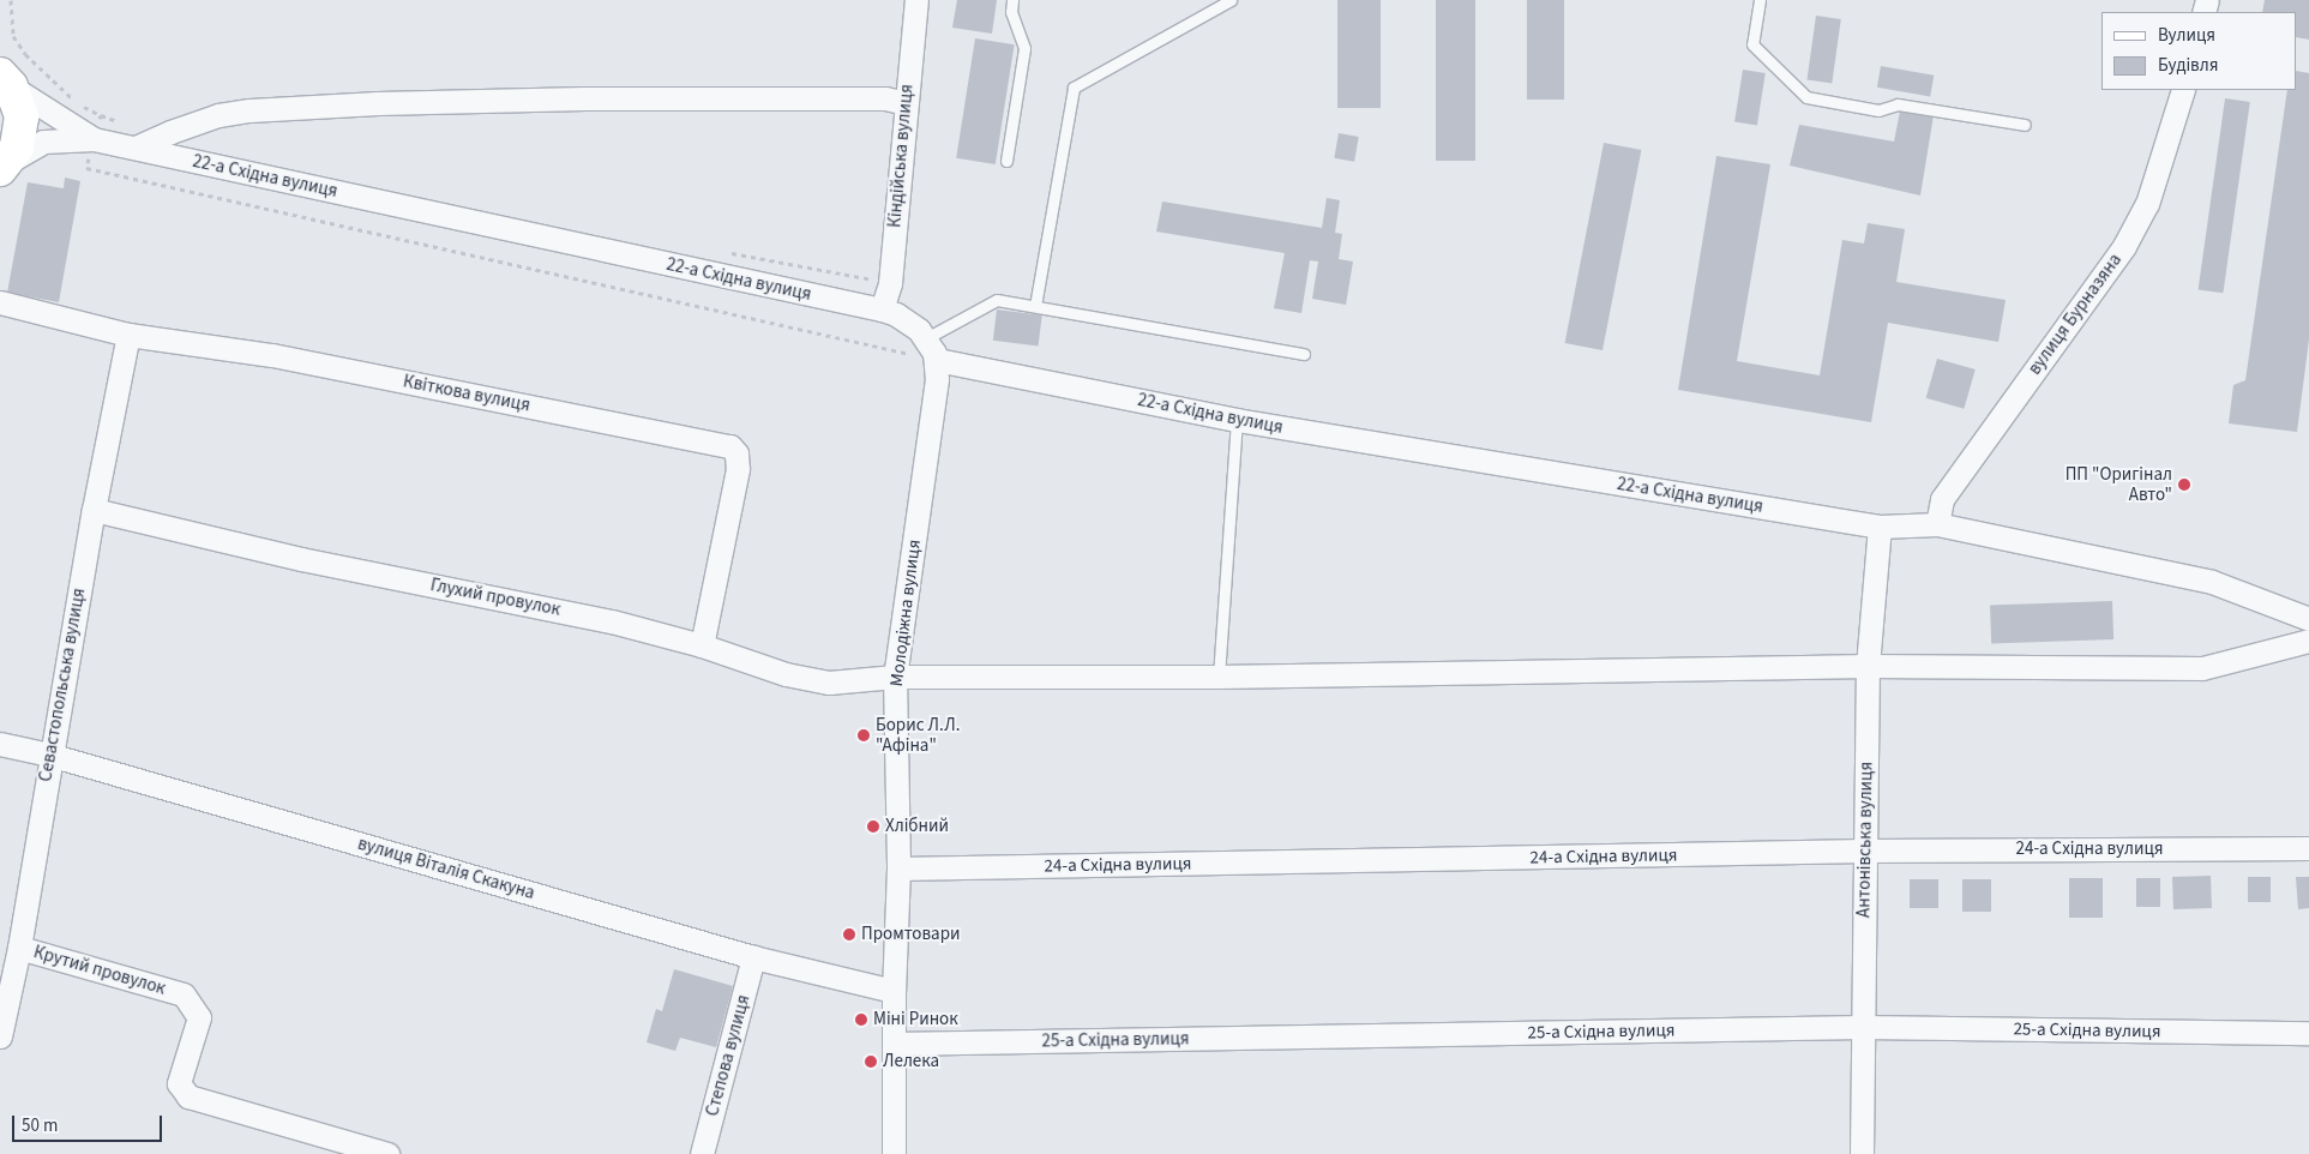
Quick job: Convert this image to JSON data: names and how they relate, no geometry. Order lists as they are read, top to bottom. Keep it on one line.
{"streets":{"street":["Кіндійська вулиця","22-а Східна вулиця","вулиця Бурназяна","Квіткова вулиця","Глухий провулок","Молодіжна вулиця","Севастопольська вулиця","Антонівська вулиця","24-а Східна вулиця","вулиця Віталія Скакуна","Крутий провулок","25-а Східна вулиця","Степова вулиця"]},"crossings":[["Кіндійська вулиця","22-а Східна вулиця"],["22-а Східна вулиця","вулиця Бурназяна"],["22-а Східна вулиця","Молодіжна вулиця"],["22-а Східна вулиця","Антонівська вулиця"],["Квіткова вулиця","Глухий провулок"],["Квіткова вулиця","Севастопольська вулиця"],["Глухий провулок","Молодіжна вулиця"],["Глухий провулок","Севастопольська вулиця"],["Глухий провулок","Антонівська вулиця"],["Молодіжна вулиця","24-а Східна вулиця"],["Молодіжна вулиця","вулиця Віталія Скакуна"],["Молодіжна вулиця","25-а Східна вулиця"],["Севастопольська вулиця","вулиця Віталія Скакуна"],["Севастопольська вулиця","Крутий провулок"],["Антонівська вулиця","24-а Східна вулиця"],["Антонівська вулиця","25-а Східна вулиця"],["вулиця Віталія Скакуна","Степова вулиця"]],"places":["ПП \"Оригінал Авто\"","Борис Л.Л. \"Афіна\"","Хлібний","Промтовари","Міні Ринок","Лелека"],"legend":["Вулиця","Будівля"],"scale_bar":"50 m"}
